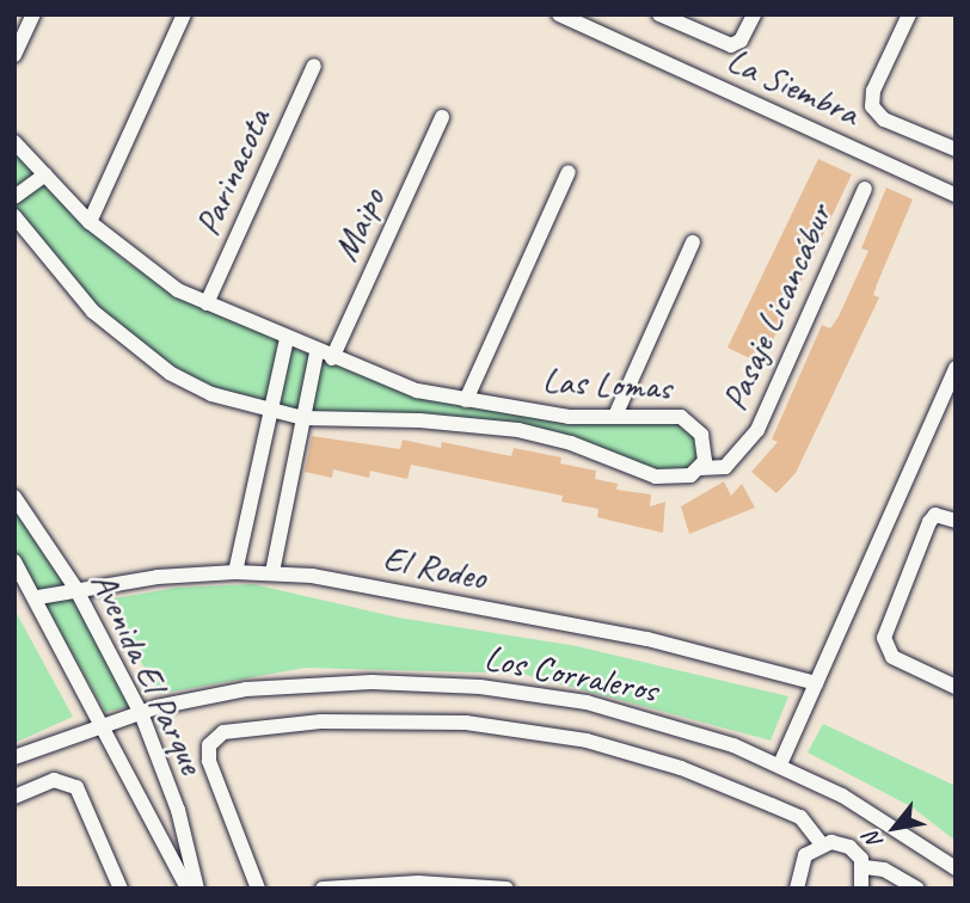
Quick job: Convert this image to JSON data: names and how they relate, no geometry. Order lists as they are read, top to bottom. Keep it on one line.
{"streets":{"street":["La Siembra","Parinacota","Maipo","Pasaje Licancábur","Las Lomas","El Rodeo","Avenida El Parque","Los Corraleros"]},"crossings":[["Parinacota","Las Lomas"],["Maipo","Las Lomas"],["Pasaje Licancábur","Las Lomas"],["El Rodeo","Avenida El Parque"],["Avenida El Parque","Los Corraleros"]],"north":"bottom left"}
